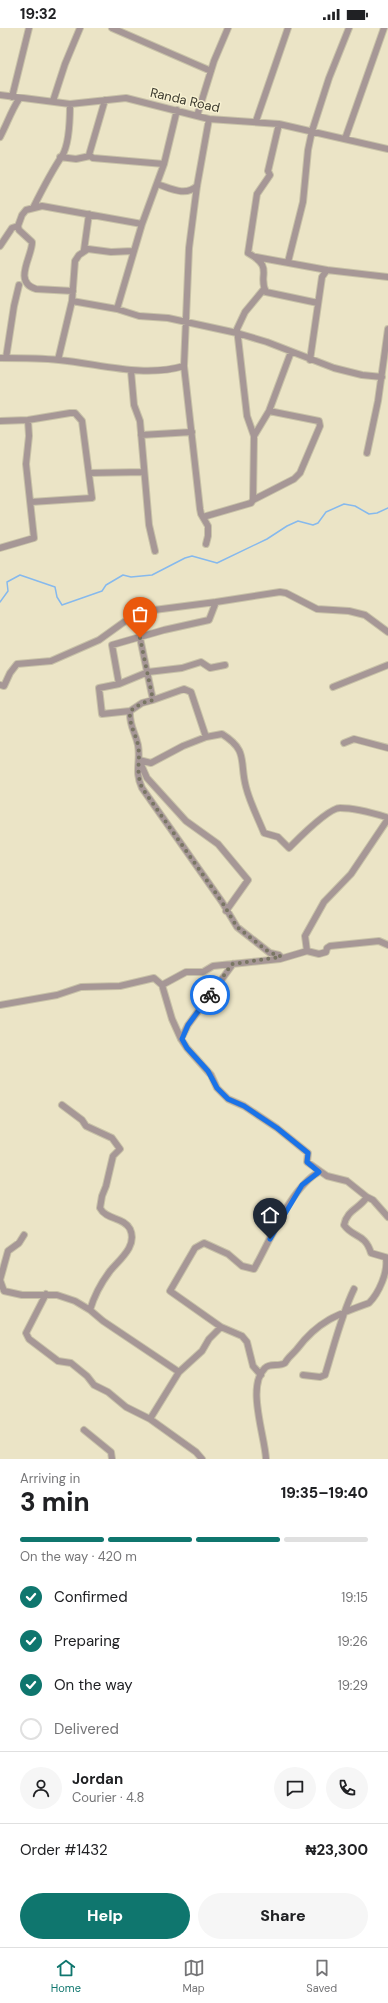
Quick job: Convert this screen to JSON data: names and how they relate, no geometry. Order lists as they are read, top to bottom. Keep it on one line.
{"streets":{"street":["Randa Road"]},"page":{"status":"19:32","heading":["3 min","Arriving in","19:35–19:40"],"panel":["Jordan","Courier · 4.8","Order #1432","₦23,300"],"bar":"On the way · 420 m","list":[["Confirmed","19:15"],["Preparing","19:26"],["On the way","19:29"],"Delivered"],"buttons":["Help","Share"],"tabs":["Home","Map","Saved"]}}
